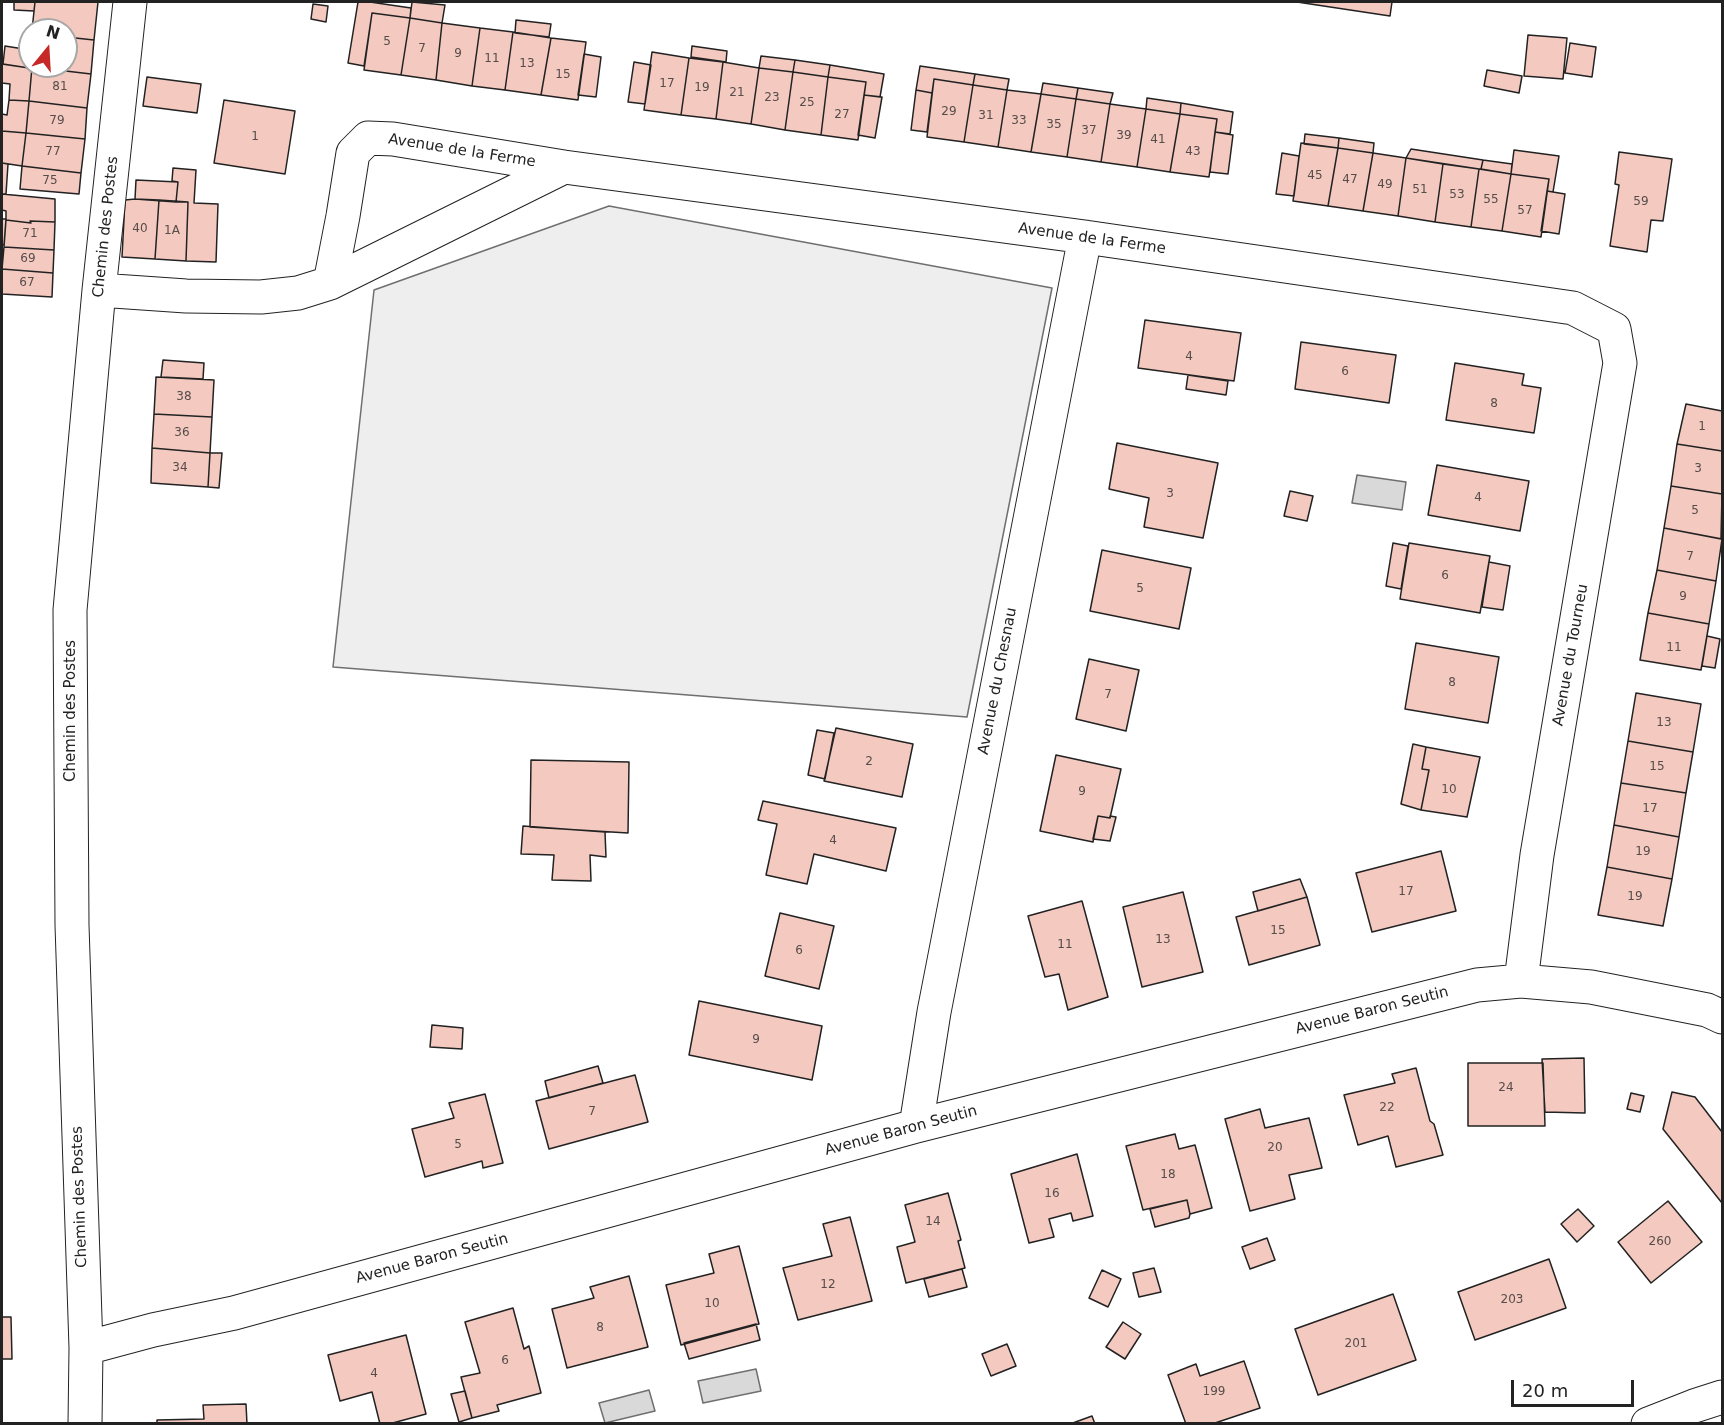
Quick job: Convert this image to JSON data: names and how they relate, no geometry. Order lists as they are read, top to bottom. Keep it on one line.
{"streets":{"street":["Avenue de la Ferme","Chemin des Postes","Avenue du Tourneu","Avenue du Chesnau","Avenue Baron Seutin"]},"crossings":[["Avenue de la Ferme","Chemin des Postes"],["Avenue de la Ferme","Avenue du Tourneu"],["Avenue de la Ferme","Avenue du Chesnau"],["Chemin des Postes","Avenue Baron Seutin"],["Avenue du Tourneu","Avenue Baron Seutin"],["Avenue du Chesnau","Avenue Baron Seutin"]],"house_numbers":["5","7","9","11","13","15","17","81","19","21","23","25","29","27","31","79","33","35","37","39","1","41","77","43","45","47","75","49","51","53","55","59","57","40","1A","71","69","67","4","6","38","8","1","36","34","3","3","4","5","7","6","5","9","11","8","7","13","2","15","10","9","17","4","19","17","19","15","13","11","6","9","24","22","7","5","20","18","16","14","260","12","203","10","8","201","6","4","199"],"scale_bar":"20 m","north":"top"}
